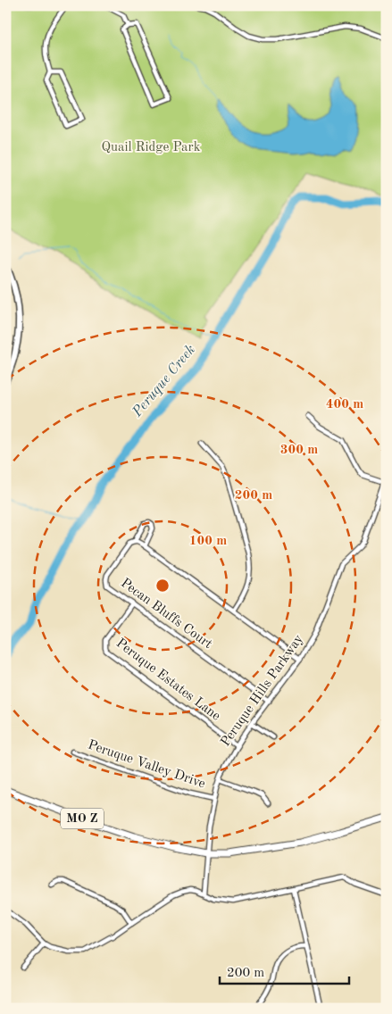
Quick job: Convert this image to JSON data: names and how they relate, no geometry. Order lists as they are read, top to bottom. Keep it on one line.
{"streets":{"main road":["MO Z"],"street":["Pecan Bluffs Court","Peruque Estates Lane","Peruque Hills Parkway","Peruque Valley Drive"]},"crossings":[["Pecan Bluffs Court","Peruque Estates Lane"],["Pecan Bluffs Court","Peruque Hills Parkway"],["Peruque Estates Lane","Peruque Hills Parkway"],["Peruque Hills Parkway","Peruque Valley Drive"],["Peruque Hills Parkway","MO Z"]],"water":["Peruque Creek"],"parks":["Quail Ridge Park"],"scale_bar":"200 m","rings":["400 m","300 m","200 m","100 m"]}
